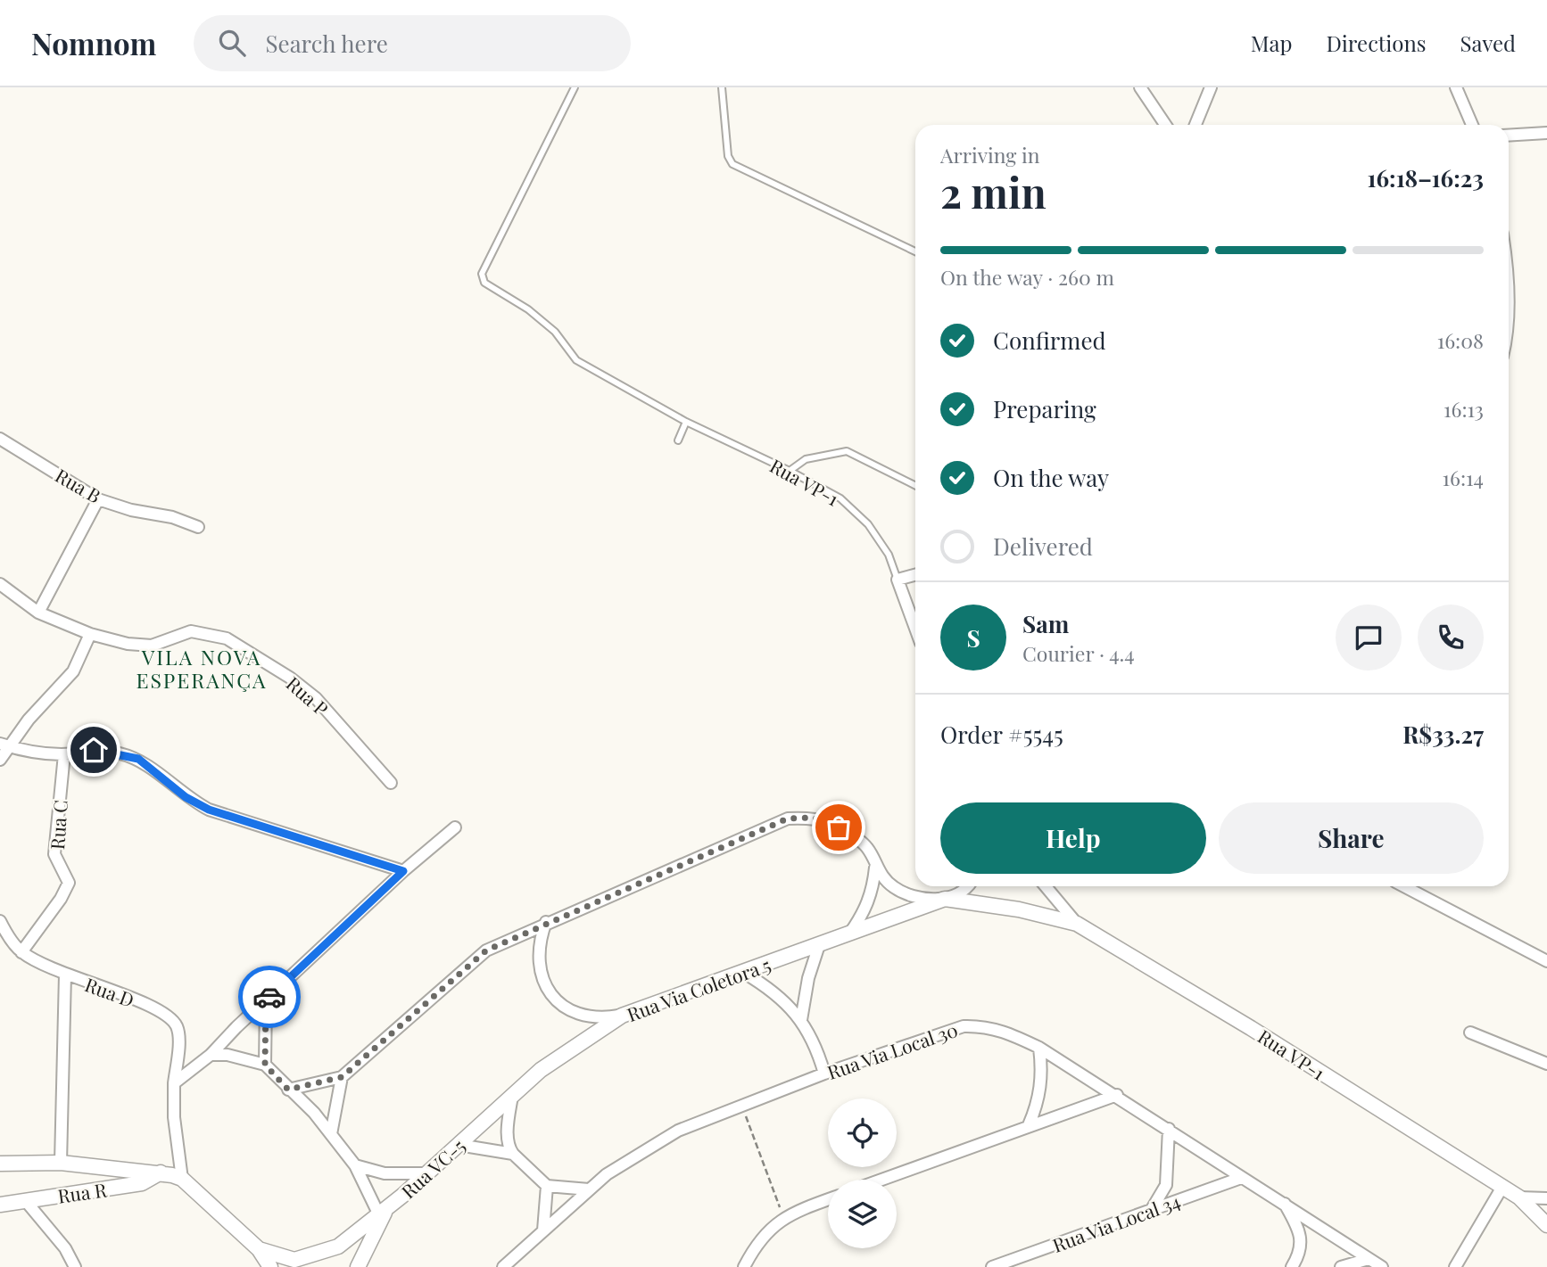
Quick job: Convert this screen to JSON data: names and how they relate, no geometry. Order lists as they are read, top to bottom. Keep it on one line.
{"streets":{"street":["Rua VP-1","Rua B","Rua P","Rua C","Rua Via Coletora 5","Rua D","Rua Via Local 30","Rua VC-5","Rua R","Rua Via Local 34"]},"crossings":[["Rua VP-1","Rua Via Coletora 5"],["Rua C","Rua D"],["Rua Via Coletora 5","Rua VC-5"],["Rua Via Local 30","Rua Via Local 34"]],"districts":["VILA NOVA ESPERANÇA"],"page":{"header":"Nomnom","search":"Search here","nav":["Map","Directions","Saved"],"heading":["2 min","Arriving in","16:18–16:23"],"panel":["Sam","Courier · 4.4","Order #5545","R$33.27"],"bar":"On the way · 260 m","list":[["Confirmed","16:08"],["Preparing","16:13"],["On the way","16:14"],"Delivered"],"round":"S","buttons":["Help","Share"]}}
